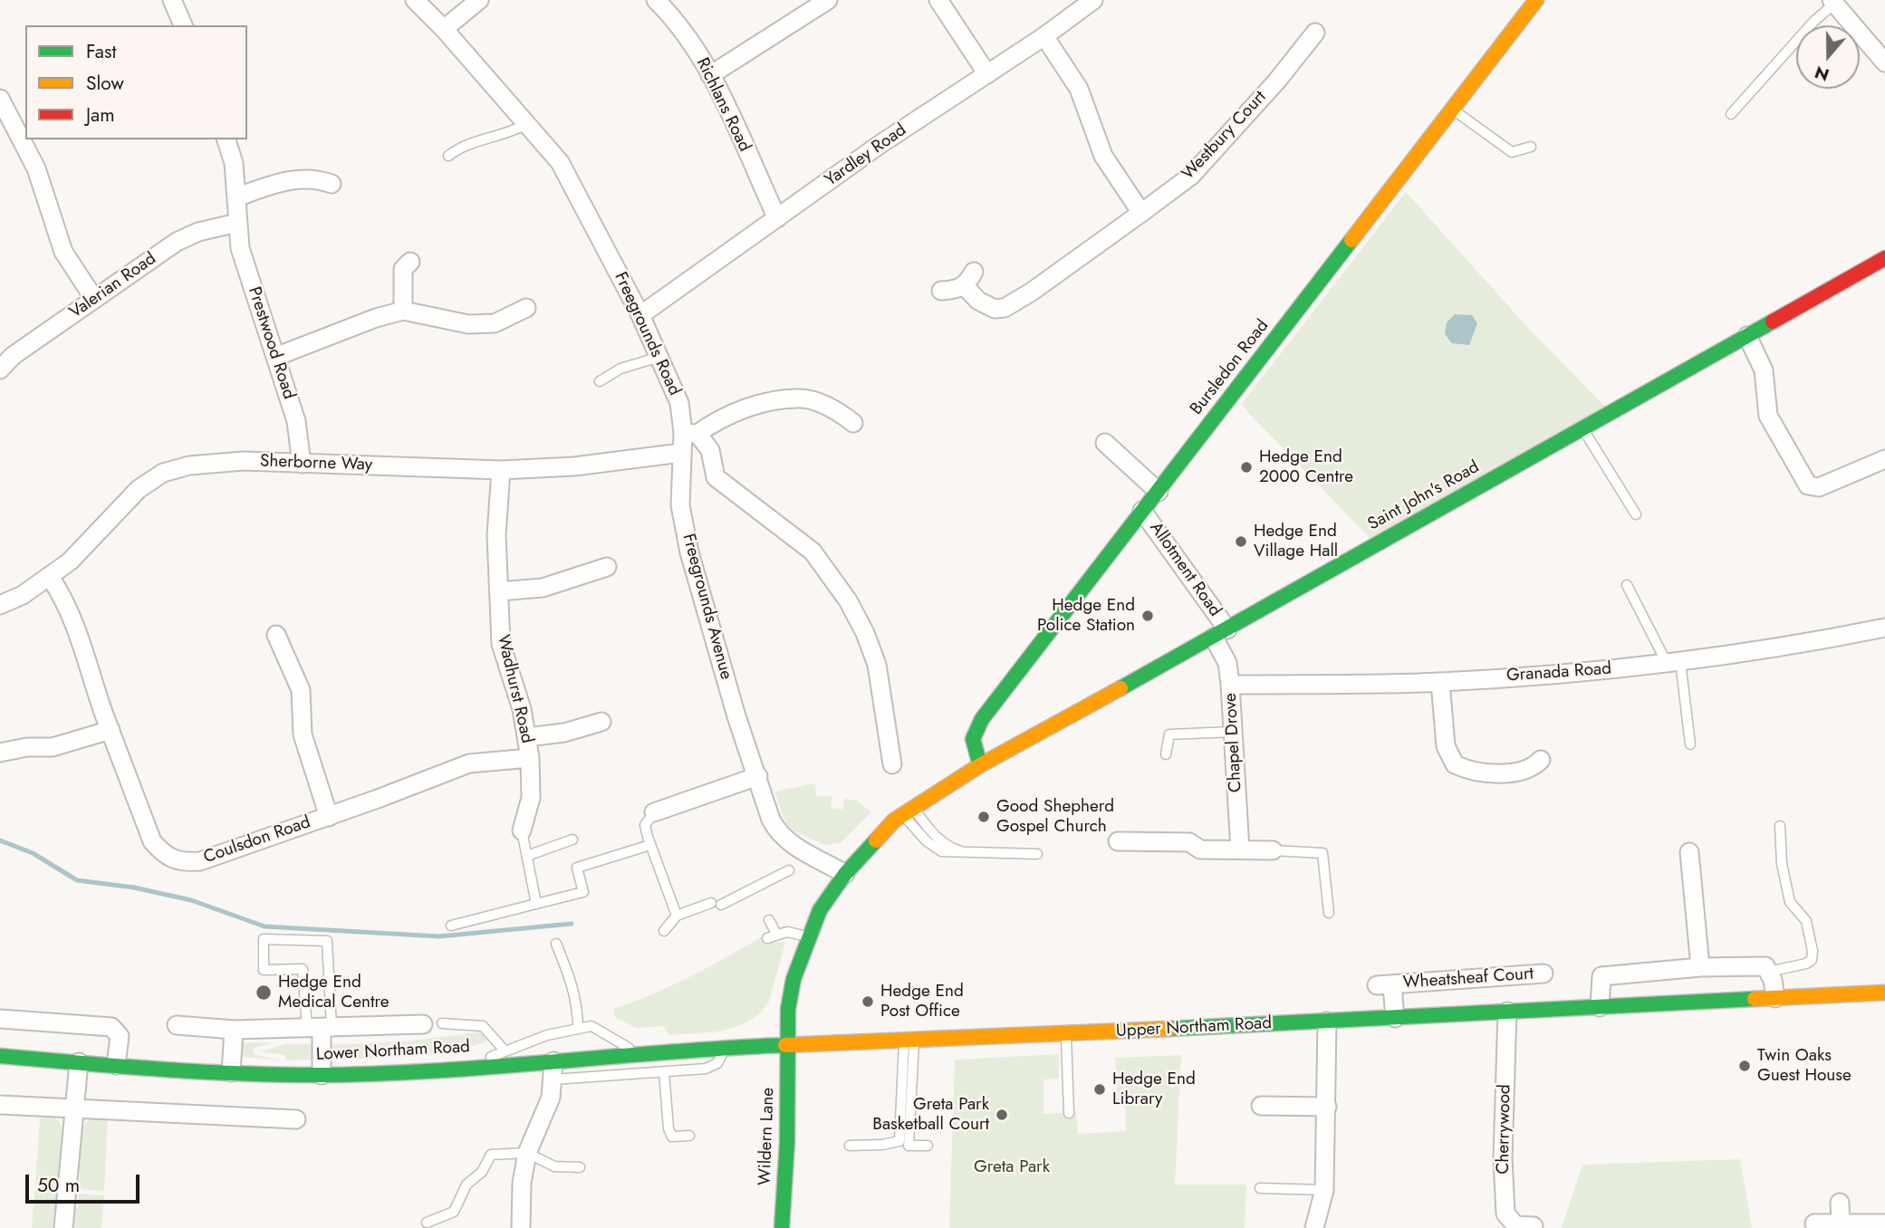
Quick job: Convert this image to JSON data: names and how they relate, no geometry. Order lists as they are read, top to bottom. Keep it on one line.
{"streets":{"main road":["Bursledon Road","Saint John's Road","Upper Northam Road","Lower Northam Road","Wildern Lane"],"street":["Richlans Road","Westbury Court","Yardley Road","Valerian Road","Freegrounds Road","Prestwood Road","Sherborne Way","Allotment Road","Freegrounds Avenue","Granada Road","Wadhurst Road","Chapel Drove","Coulsdon Road","Wheatsheaf Court","Cherrywood"]},"crossings":[["Richlans Road","Yardley Road"],["Yardley Road","Freegrounds Road"],["Valerian Road","Prestwood Road"],["Freegrounds Road","Freegrounds Avenue"],["Prestwood Road","Sherborne Way"],["Bursledon Road","Saint John's Road"],["Bursledon Road","Allotment Road"],["Sherborne Way","Freegrounds Avenue"],["Sherborne Way","Wadhurst Road"],["Sherborne Way","Coulsdon Road"],["Saint John's Road","Allotment Road"],["Saint John's Road","Freegrounds Avenue"],["Saint John's Road","Chapel Drove"],["Saint John's Road","Wildern Lane"],["Allotment Road","Chapel Drove"],["Freegrounds Avenue","Wildern Lane"],["Granada Road","Chapel Drove"],["Wadhurst Road","Coulsdon Road"],["Wheatsheaf Court","Upper Northam Road"],["Upper Northam Road","Lower Northam Road"],["Upper Northam Road","Cherrywood"],["Upper Northam Road","Wildern Lane"],["Lower Northam Road","Wildern Lane"]],"parks":["Greta Park"],"places":["Hedge End 2000 Centre","Hedge End Village Hall","Hedge End Police Station","Good Shepherd Gospel Church","Hedge End Medical Centre","Hedge End Post Office","Twin Oaks Guest House","Hedge End Library","Greta Park Basketball Court"],"legend":["Fast","Slow","Jam"],"scale_bar":"50 m","north":"bottom"}
